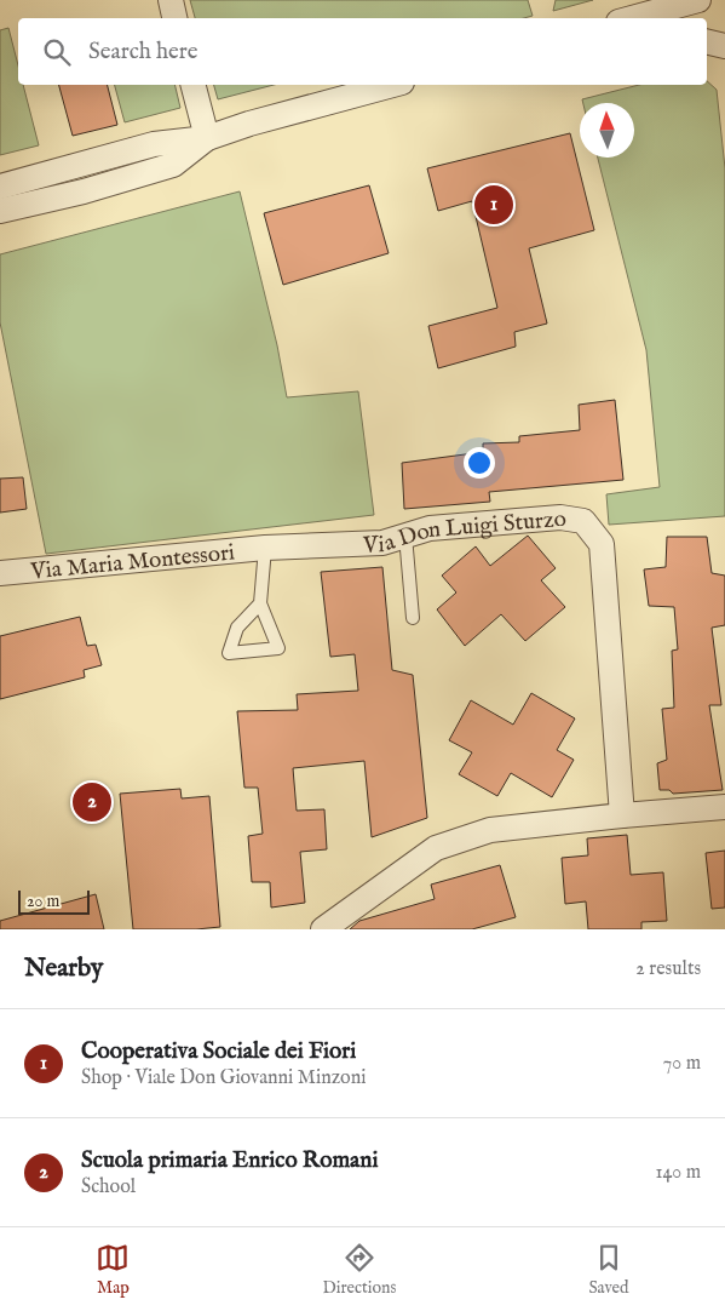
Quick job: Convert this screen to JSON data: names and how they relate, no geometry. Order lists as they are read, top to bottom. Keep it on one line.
{"streets":{"street":["Via Don Luigi Sturzo","Via Maria Montessori"]},"crossings":[["Via Don Luigi Sturzo","Via Maria Montessori"]],"scale_bar":"20 m","north":"top","page":{"search":"Search here","pins":["1","2"],"scale":"20 m","heading":["Nearby","2 results"],"list":[{"mark":"1","name":"Cooperativa Sociale dei Fiori","note":"Shop · Viale Don Giovanni Minzoni","value":"70 m"},{"mark":"2","name":"Scuola primaria Enrico Romani","note":"School","value":"140 m"}],"nav":["Map","Directions","Saved"]}}
